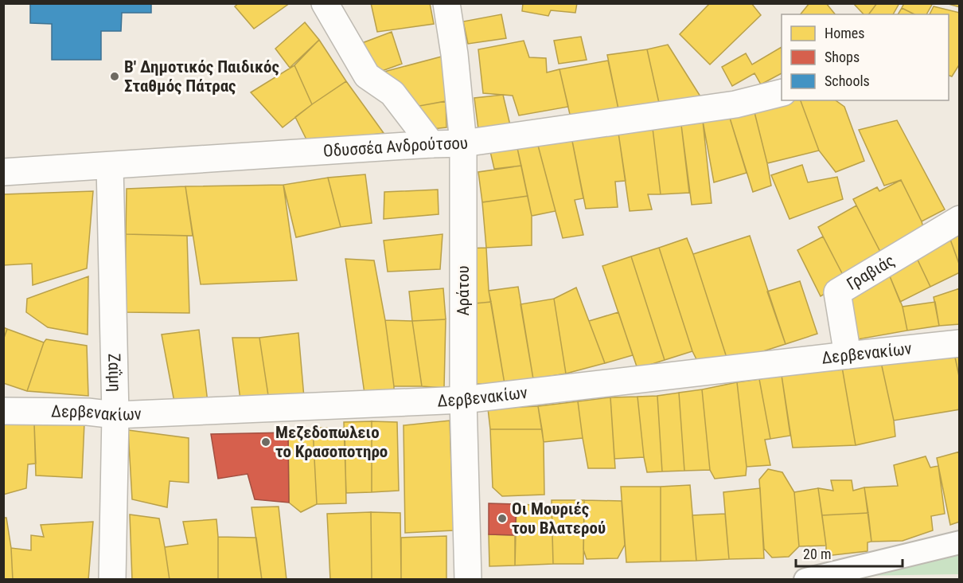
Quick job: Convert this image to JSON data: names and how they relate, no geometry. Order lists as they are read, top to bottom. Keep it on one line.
{"streets":{"street":["Οδυσσέα Ανδρούτσου","Γραβιάς","Αράτου","Δερβενακίων","Ζαΐμη"]},"crossings":[["Οδυσσέα Ανδρούτσου","Αράτου"],["Οδυσσέα Ανδρούτσου","Ζαΐμη"],["Γραβιάς","Δερβενακίων"],["Αράτου","Δερβενακίων"],["Δερβενακίων","Ζαΐμη"]],"places":["Β' Δημοτικός Παιδικός Σταθμός Πάτρας","Μεζεδοπωλειο το Κρασοποτηρο","Οι Μουριές του Βλατερού"],"legend":["Homes","Shops","Schools"],"scale_bar":"20 m"}
